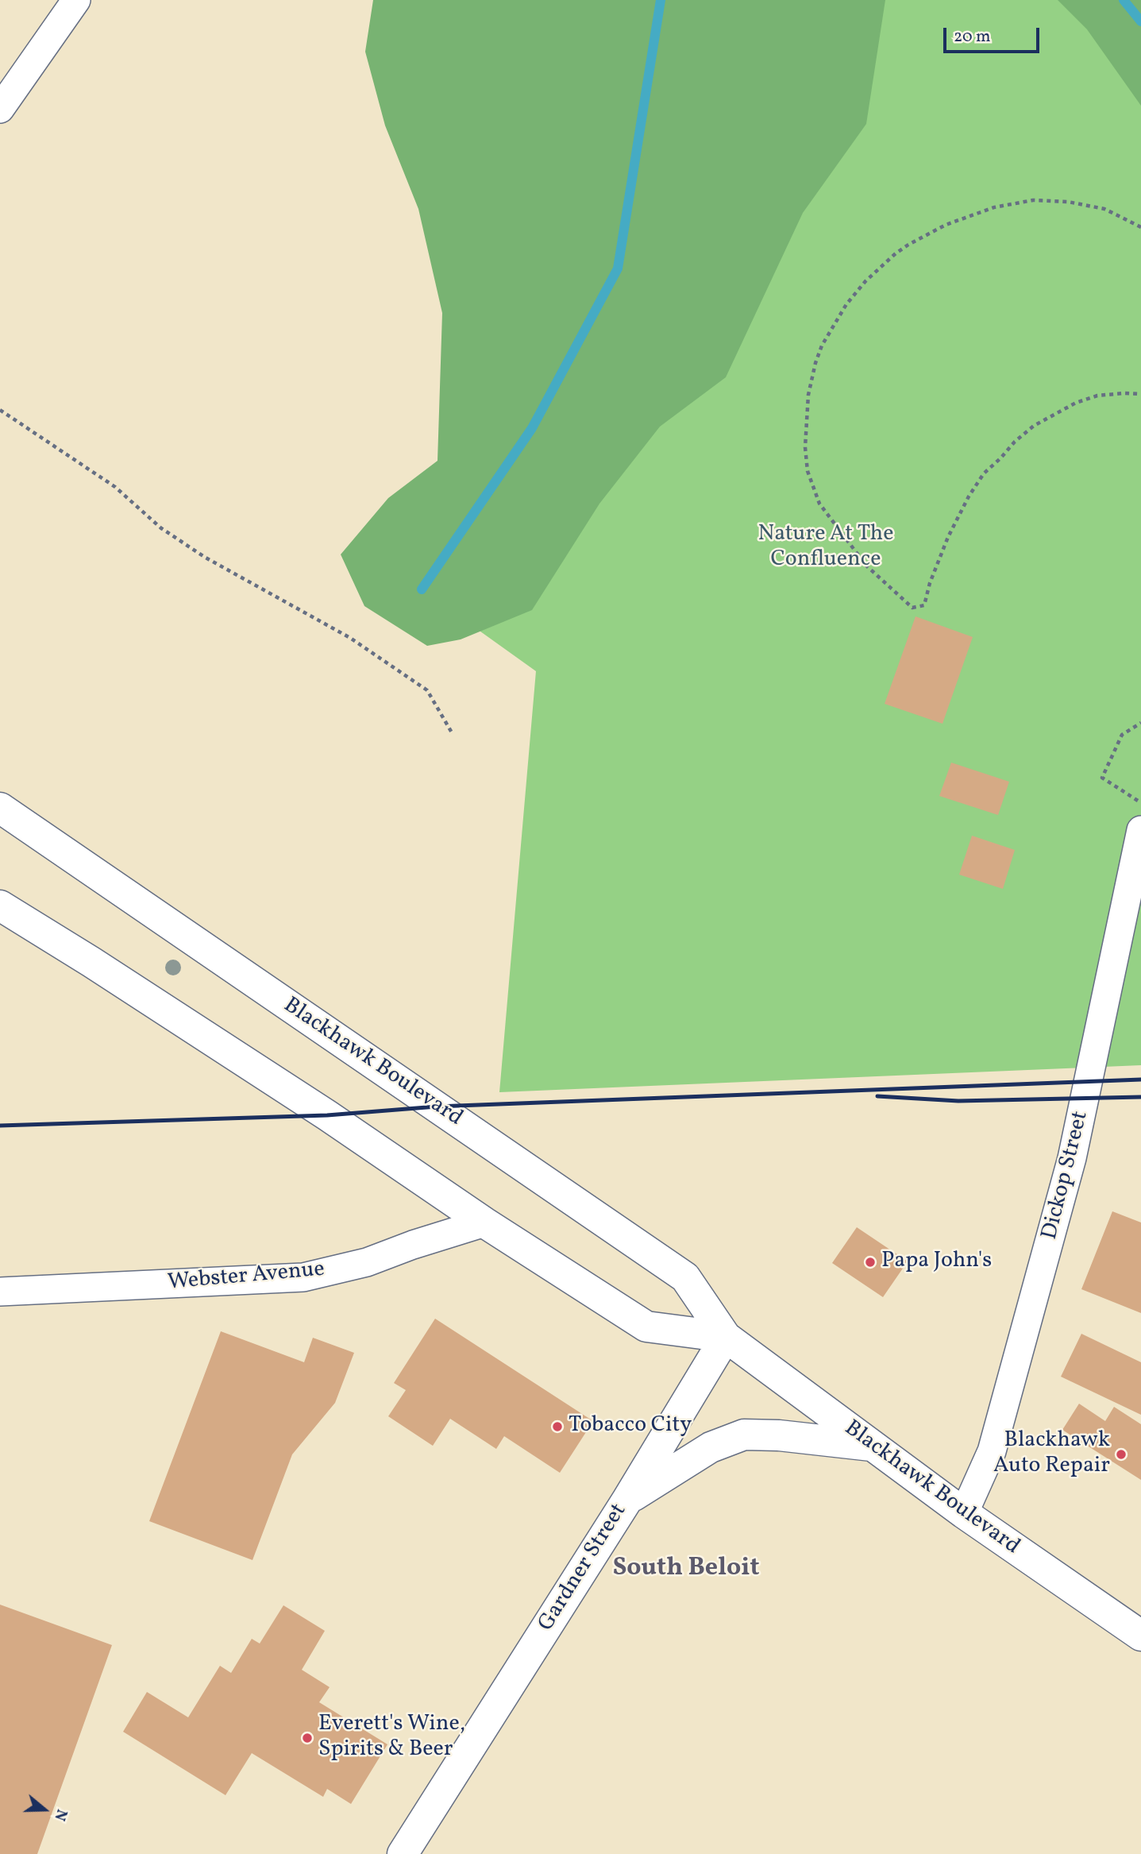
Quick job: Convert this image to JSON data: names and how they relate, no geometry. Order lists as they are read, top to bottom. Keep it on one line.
{"streets":{"main road":["Blackhawk Boulevard","Gardner Street"],"street":["Dickop Street","Webster Avenue"]},"crossings":[["Blackhawk Boulevard","Dickop Street"],["Blackhawk Boulevard","Webster Avenue"],["Blackhawk Boulevard","Gardner Street"]],"districts":["South Beloit"],"parks":["Nature At The Confluence"],"places":["Papa John's","Tobacco City","Blackhawk Auto Repair","Everett's Wine, Spirits & Beer"],"scale_bar":"20 m","north":"right"}
